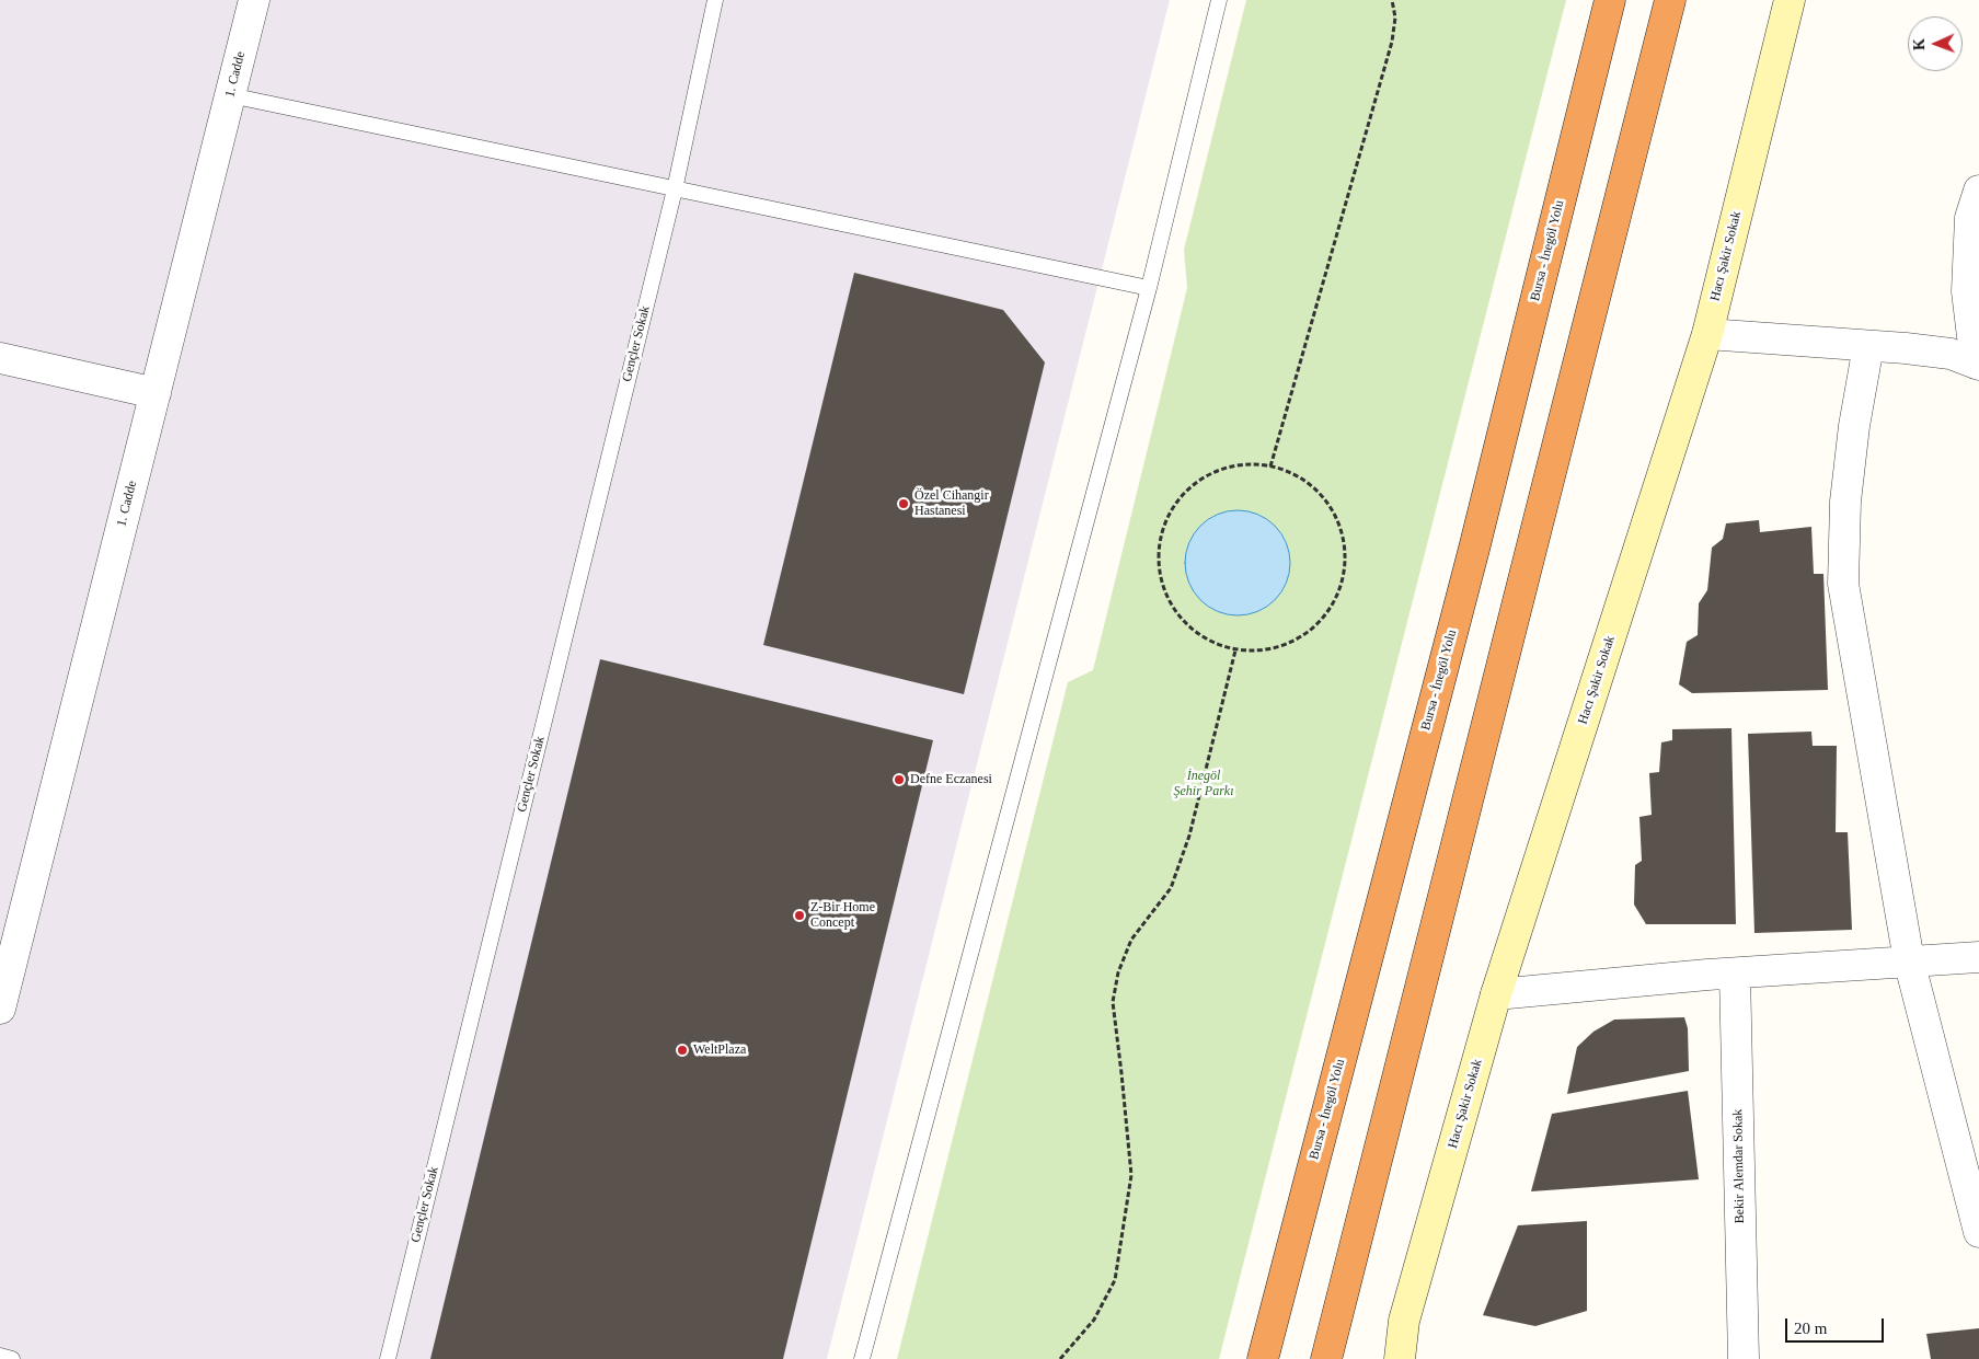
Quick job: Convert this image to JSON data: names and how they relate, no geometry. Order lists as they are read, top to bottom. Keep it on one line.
{"streets":{"highway":["Bursa - İnegöl Yolu"],"street":["1. Cadde","Hacı Şakir Sokak","Bekir Alemdar Sokak"],"lane":["Gençler Sokak"]},"parks":["İnegöl Şehir Parkı"],"places":["Özel Cihangir Hastanesi","Defne Eczanesi","Z-Bir Home Concept","WeltPlaza"],"scale_bar":"20 m","north":"left"}
